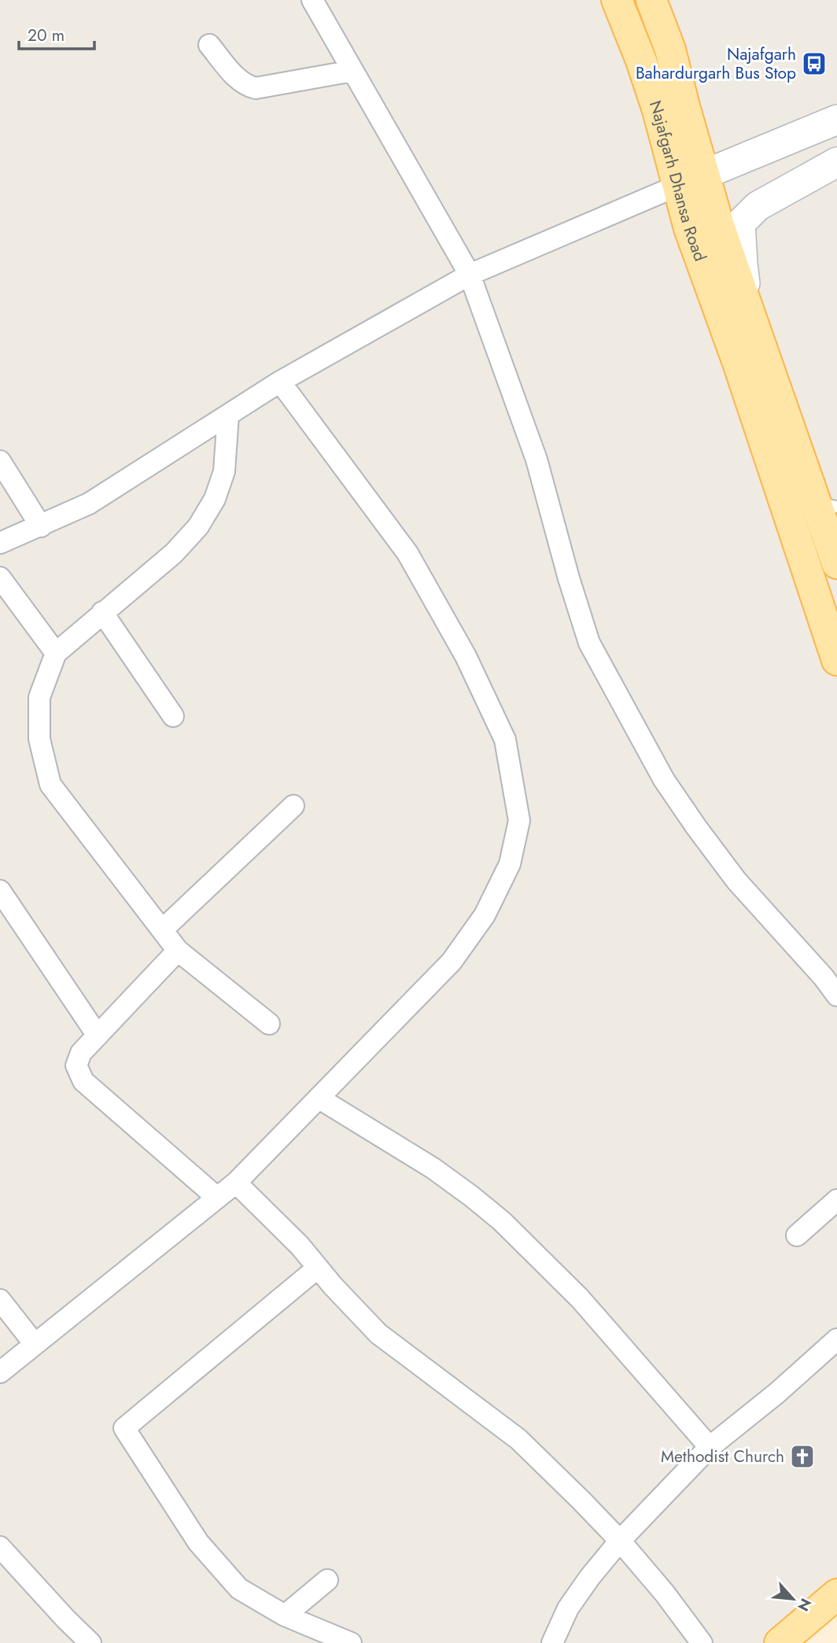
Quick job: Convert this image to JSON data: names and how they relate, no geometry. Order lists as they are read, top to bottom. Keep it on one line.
{"streets":{"main road":["Najafgarh Dhansa Road"]},"places":{"bus stop":["Najafgarh Bahardurgarh Bus Stop"],"church":["Methodist Church"]},"scale_bar":"20 m","north":"bottom right"}
